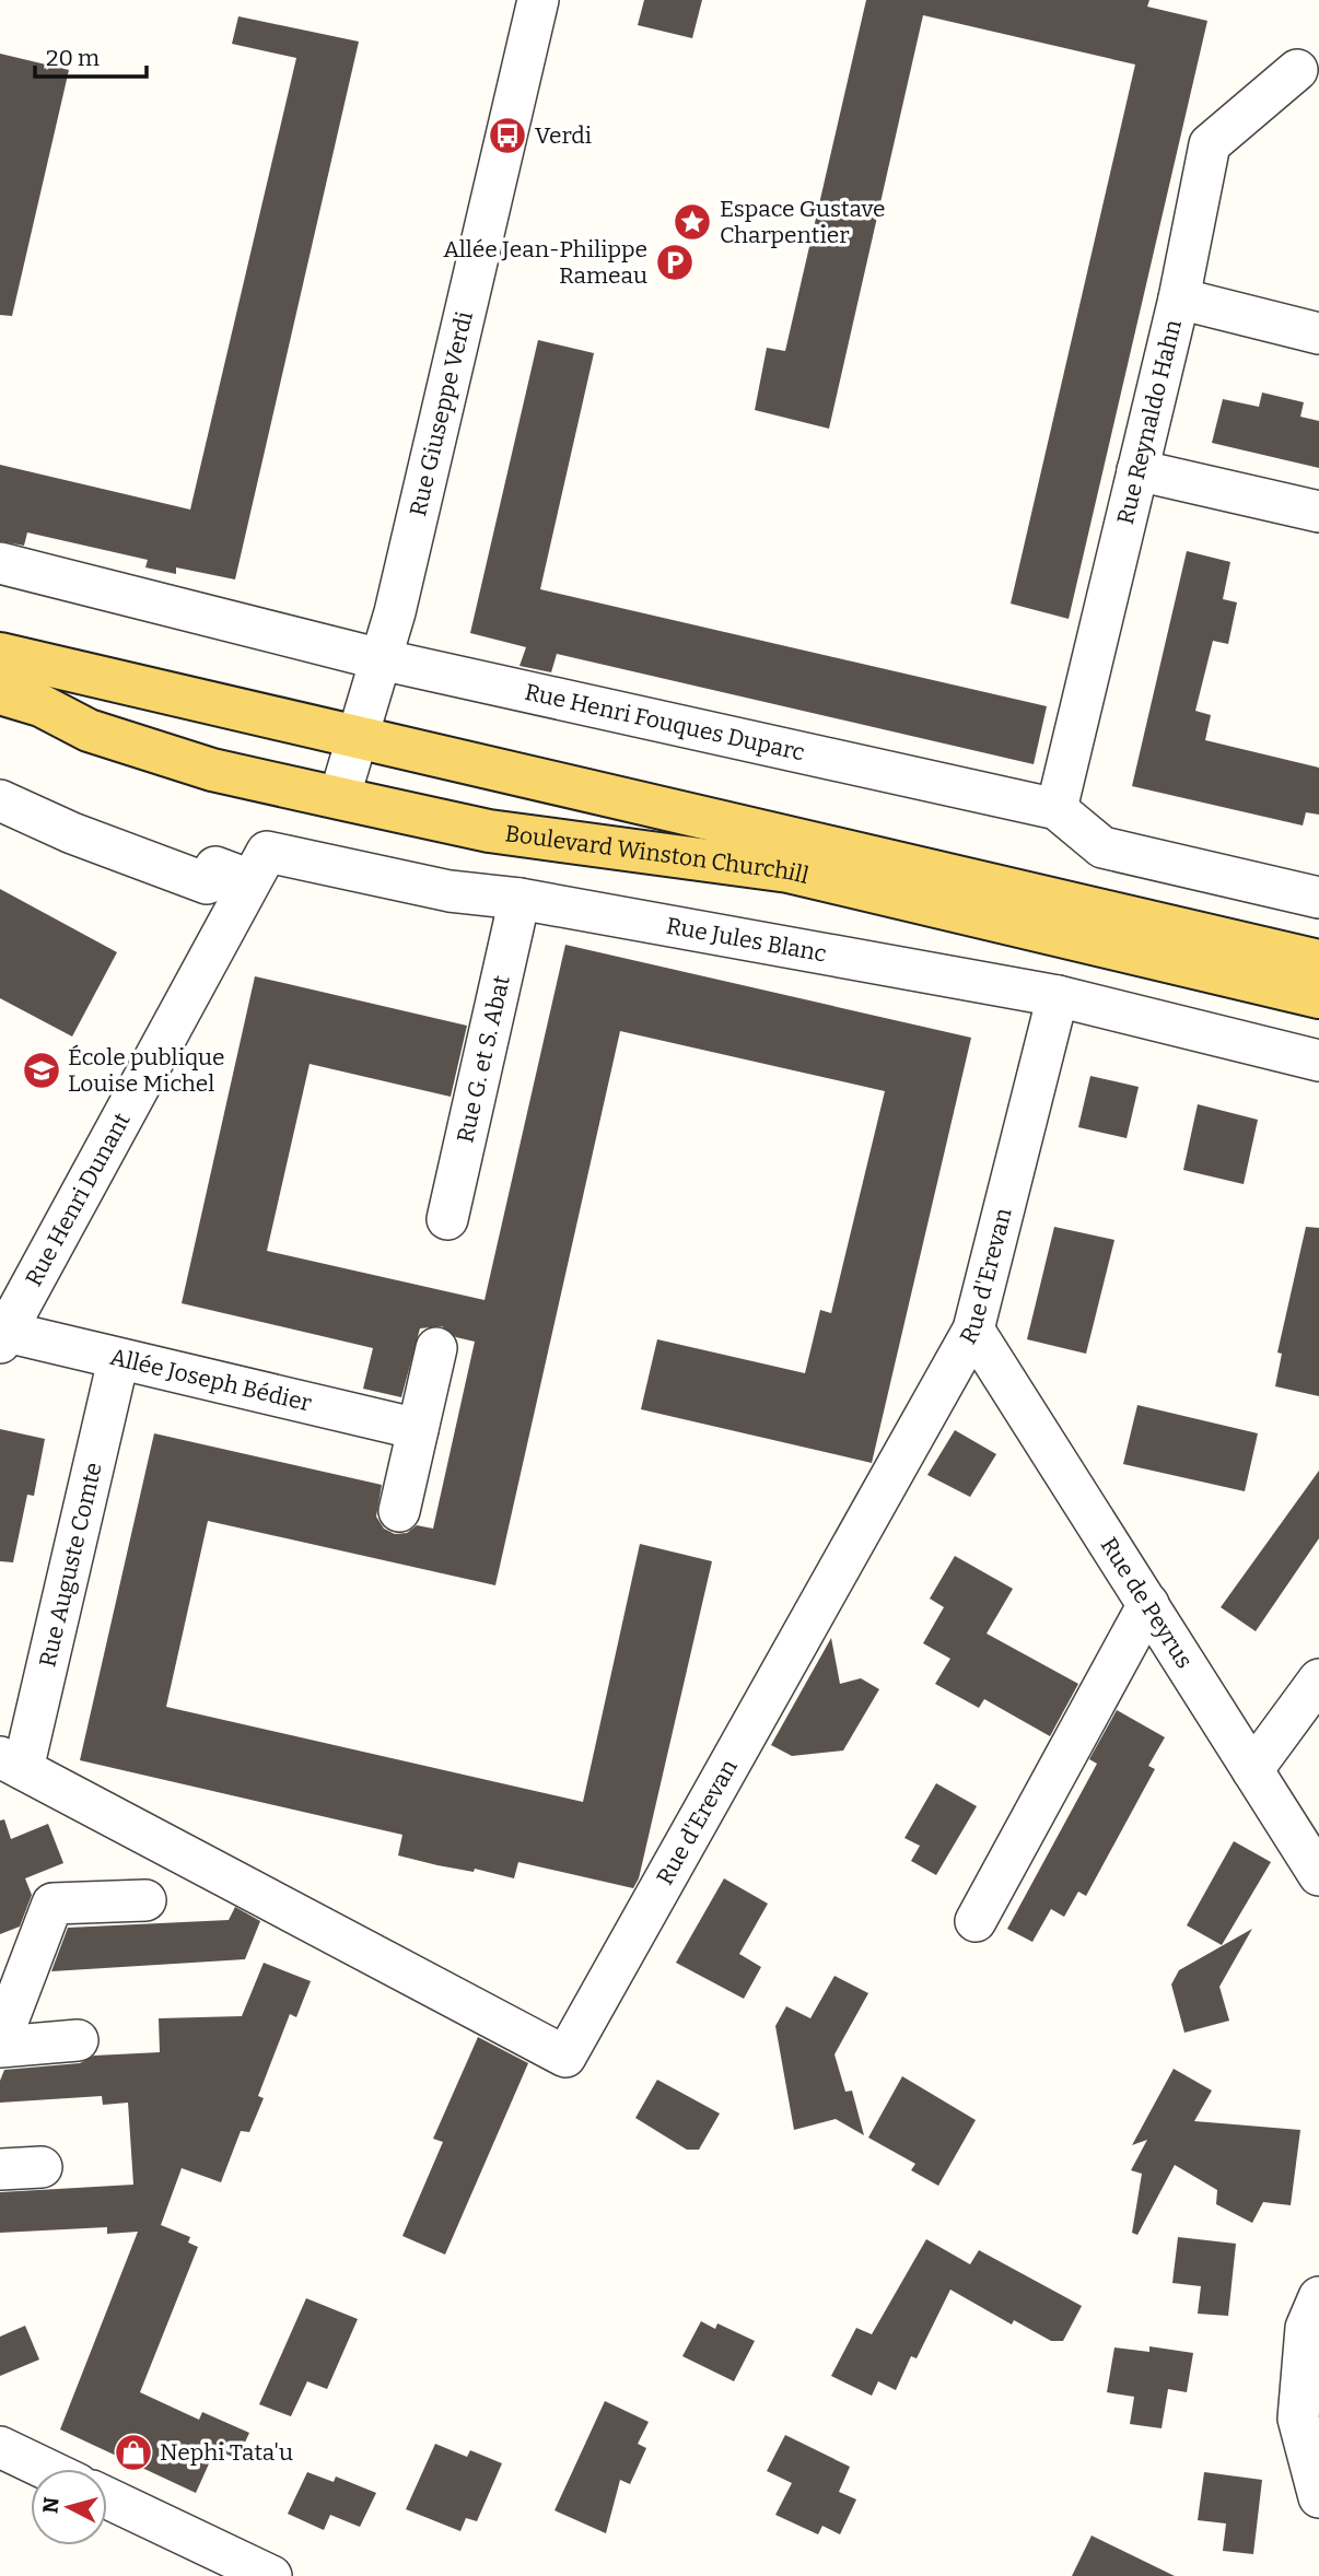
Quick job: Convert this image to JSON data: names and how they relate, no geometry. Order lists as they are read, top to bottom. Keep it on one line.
{"streets":{"main road":["Boulevard Winston Churchill"],"street":["Rue Giuseppe Verdi","Rue Reynaldo Hahn","Rue Henri Fouques Duparc","Rue Jules Blanc","Rue G. et S. Abat","Rue Henri Dunant","Rue d'Erevan","Allée Joseph Bédier","Rue Auguste Comte","Rue de Peyrus"]},"crossings":[["Rue Giuseppe Verdi","Rue Henri Fouques Duparc"],["Rue Giuseppe Verdi","Boulevard Winston Churchill"],["Rue Reynaldo Hahn","Rue Henri Fouques Duparc"],["Rue Jules Blanc","Rue G. et S. Abat"],["Rue Jules Blanc","Rue Henri Dunant"],["Rue Jules Blanc","Rue d'Erevan"],["Rue Henri Dunant","Allée Joseph Bédier"],["Rue d'Erevan","Rue Auguste Comte"],["Rue d'Erevan","Rue de Peyrus"],["Allée Joseph Bédier","Rue Auguste Comte"]],"places":{"bus stop":["Verdi"],"place":["Espace Gustave Charpentier"],"parking":["Allée Jean-Philippe Rameau"],"school or university":["École publique Louise Michel"],"shop":["Nephi Tata'u"]},"scale_bar":"20 m","north":"left"}
